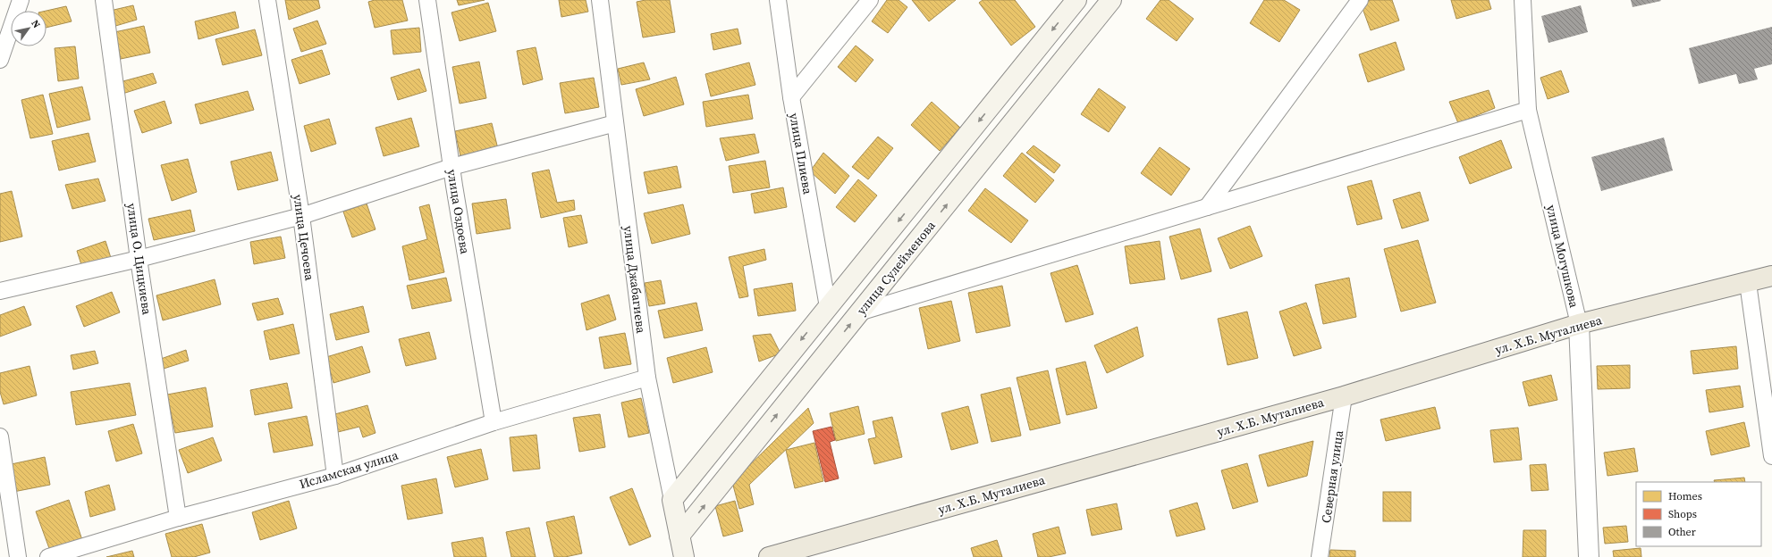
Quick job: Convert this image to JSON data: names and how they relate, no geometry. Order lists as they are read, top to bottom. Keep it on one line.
{"streets":{"main road":["улица Сулейменова","улица Джабагиева","ул. Х.Б. Муталиева"],"street":["улица Плиева","улица Оздоева","улица Цечоева","улица Могушкова","улица О. Цицкиева","Исламская улица","Северная улица"]},"crossings":[["улица Оздоева","Исламская улица"],["улица Цечоева","Исламская улица"],["улица Могушкова","ул. Х.Б. Муталиева"],["улица О. Цицкиева","Исламская улица"],["улица Сулейменова","улица Джабагиева"],["улица Джабагиева","Исламская улица"],["ул. Х.Б. Муталиева","Северная улица"]],"legend":["Homes","Shops","Other"],"north":"top right"}
